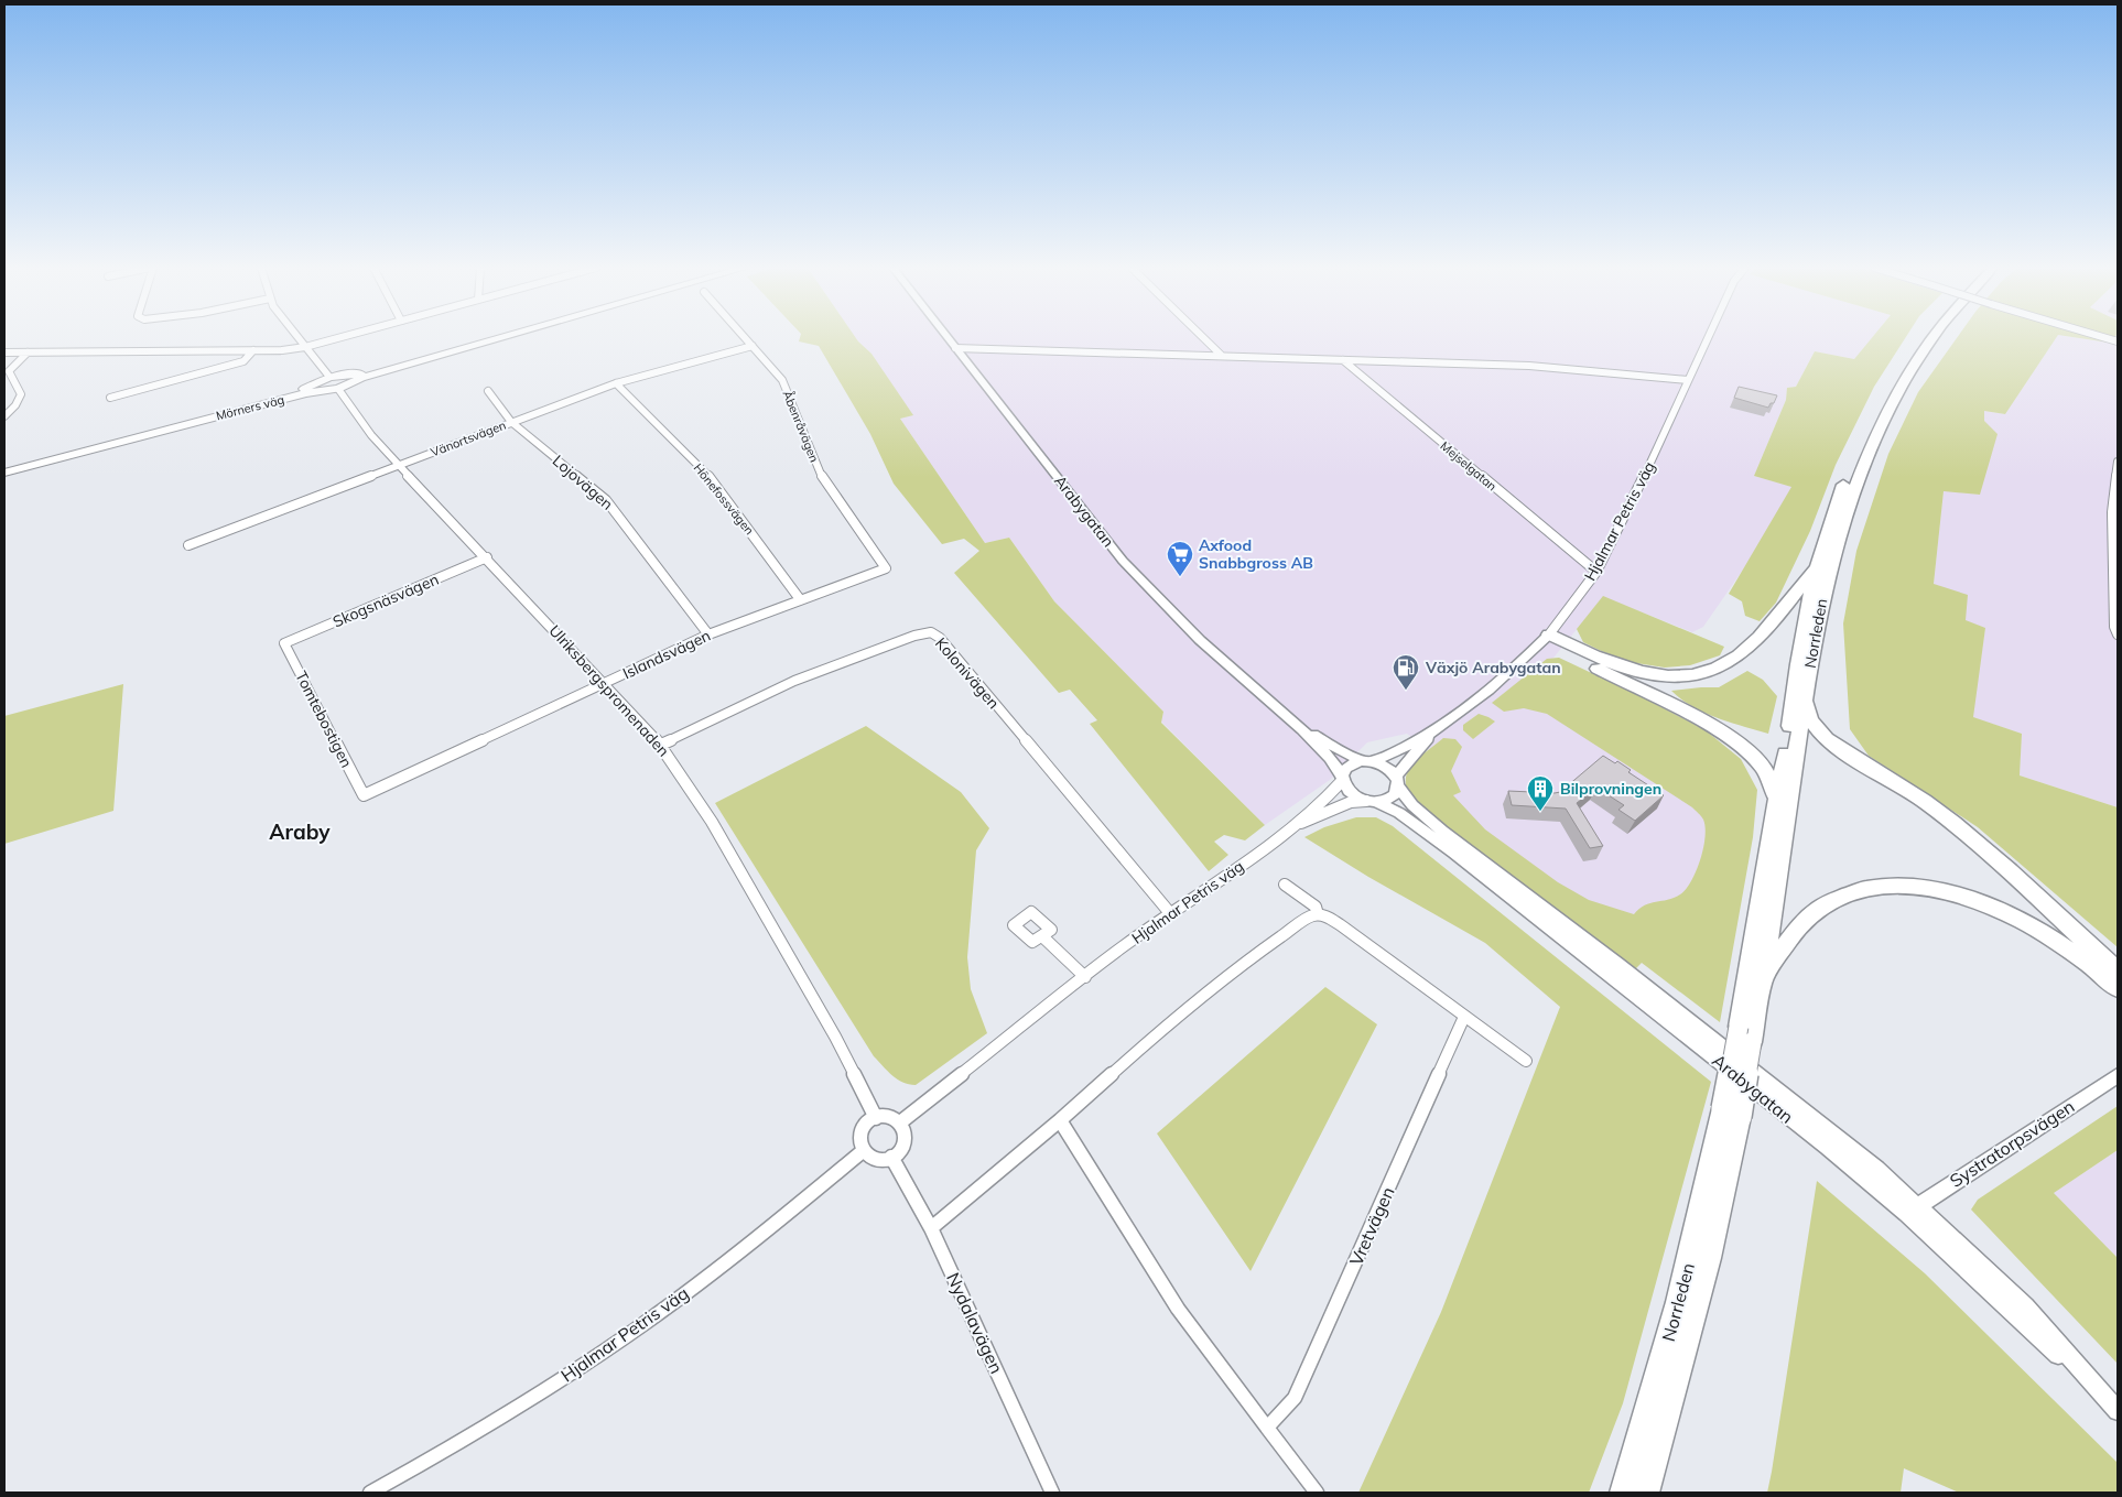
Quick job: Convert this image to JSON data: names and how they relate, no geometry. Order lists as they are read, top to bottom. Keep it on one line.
{"streets":{"highway":["Norrleden"],"main road":["Mörners väg"],"street":["Åbenråvägen","Vänortsvägen","Mejselgatan","Lojovägen","Hönefossvägen","Arabygatan","Hjalmar Petris väg","Skogsnäsvägen","Islandsvägen","Kolonivägen","Ulriksbergspromenaden","Tomtebostigen","Systratorpsvägen","Vretvägen","Nydalavägen"]},"crossings":[["Mörners väg","Ulriksbergspromenaden"],["Åbenråvägen","Vänortsvägen"],["Åbenråvägen","Islandsvägen"],["Vänortsvägen","Lojovägen"],["Vänortsvägen","Hönefossvägen"],["Vänortsvägen","Ulriksbergspromenaden"],["Mejselgatan","Hjalmar Petris väg"],["Lojovägen","Islandsvägen"],["Hönefossvägen","Islandsvägen"],["Arabygatan","Hjalmar Petris väg"],["Arabygatan","Systratorpsvägen"],["Hjalmar Petris väg","Kolonivägen"],["Hjalmar Petris väg","Ulriksbergspromenaden"],["Hjalmar Petris väg","Nydalavägen"],["Skogsnäsvägen","Ulriksbergspromenaden"],["Skogsnäsvägen","Tomtebostigen"],["Islandsvägen","Ulriksbergspromenaden"],["Islandsvägen","Tomtebostigen"],["Kolonivägen","Ulriksbergspromenaden"],["Ulriksbergspromenaden","Nydalavägen"]],"districts":["Araby"],"places":{"supermarket":["Axfood Snabbgross AB"],"fuel station":["Växjö Arabygatan"],"building":["Bilprovningen"]}}
